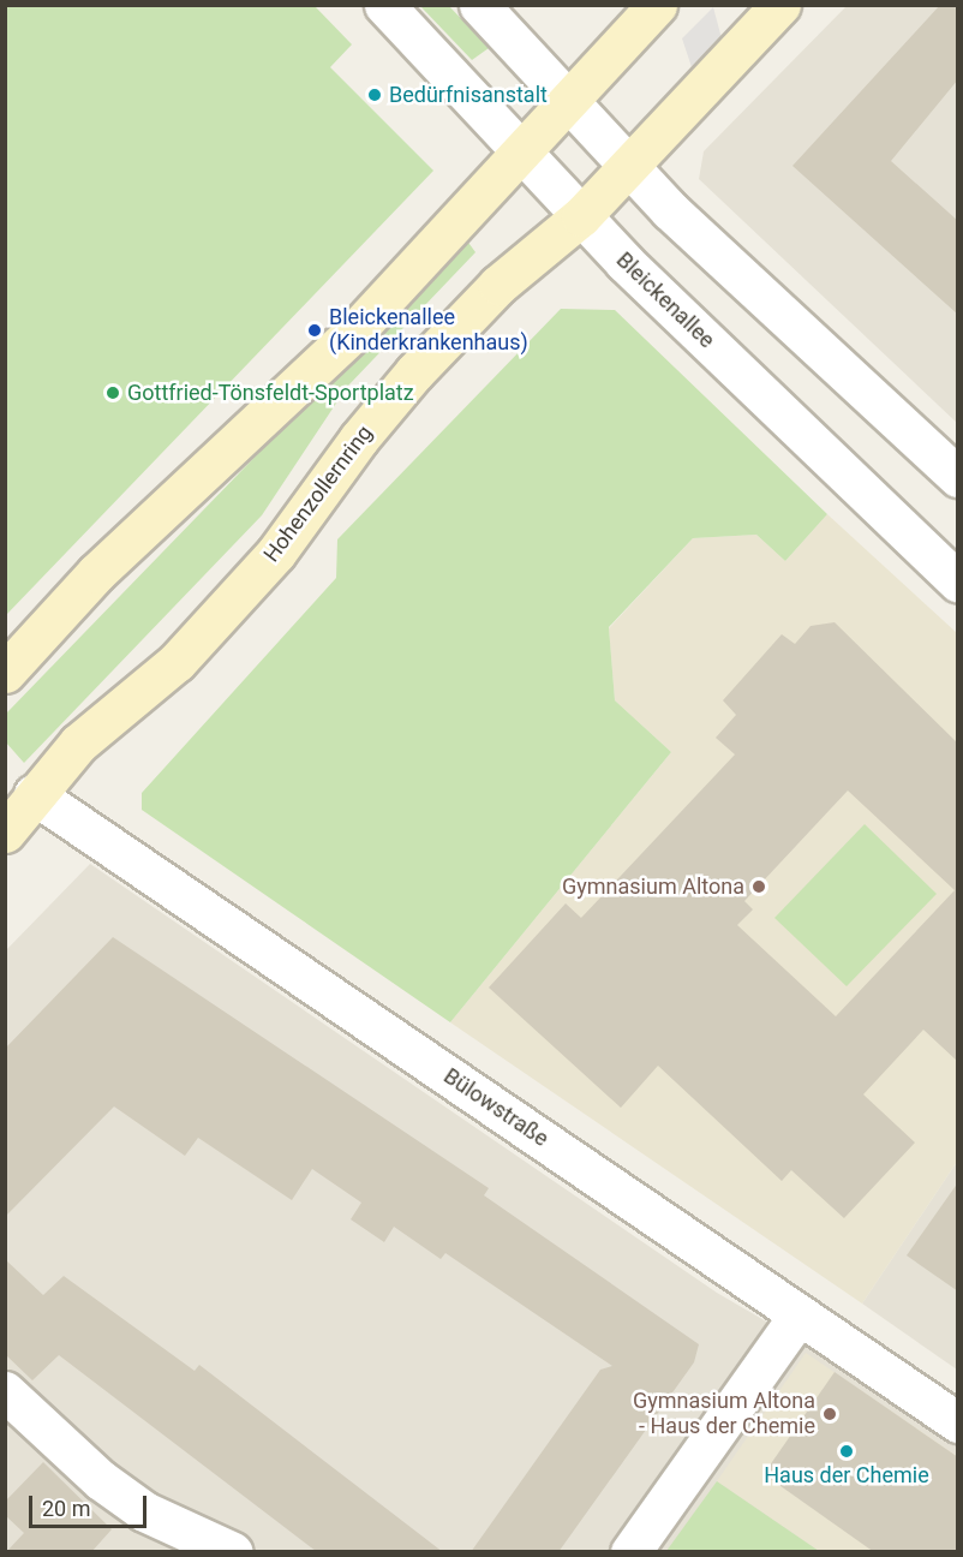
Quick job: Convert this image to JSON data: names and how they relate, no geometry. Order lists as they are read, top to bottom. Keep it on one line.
{"streets":{"main road":["Hohenzollernring"],"street":["Bleickenallee","Bülowstraße"]},"crossings":[["Bleickenallee","Hohenzollernring"],["Hohenzollernring","Bülowstraße"]],"places":["Bedürfnisanstalt","Bleickenallee (Kinderkrankenhaus)","Gottfried-Tönsfeldt-Sportplatz","Gymnasium Altona","Gymnasium Altona - Haus der Chemie","Haus der Chemie"],"scale_bar":"20 m"}
